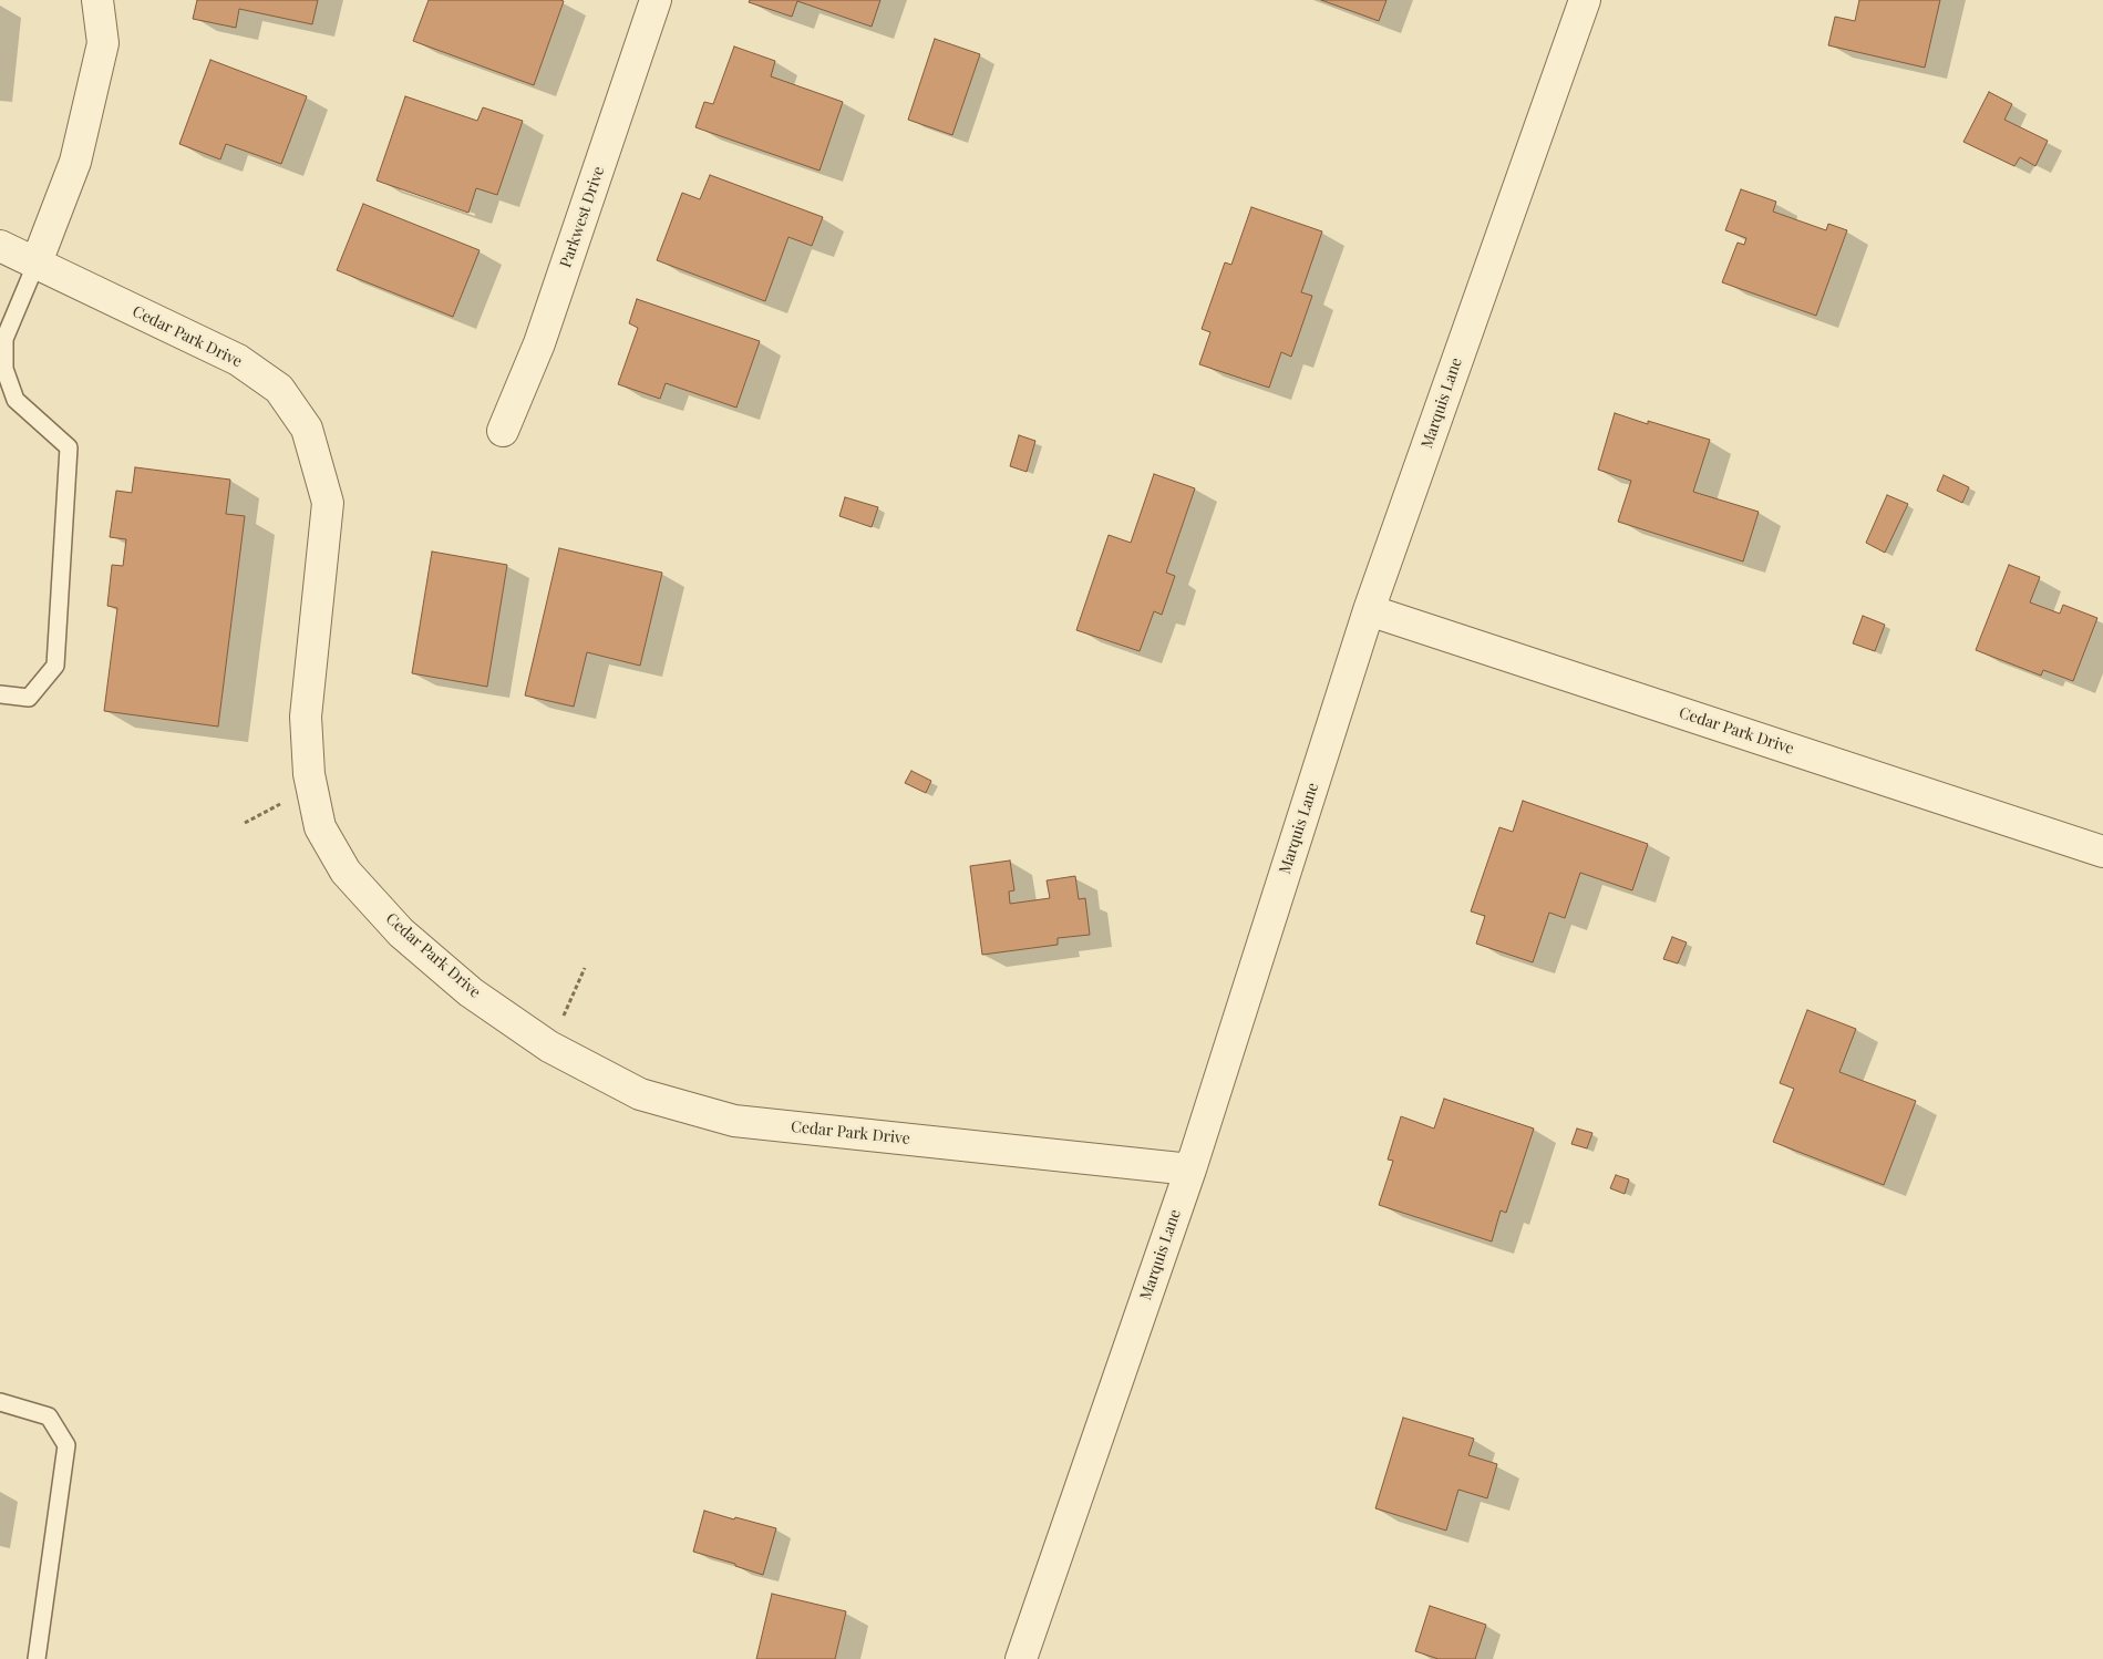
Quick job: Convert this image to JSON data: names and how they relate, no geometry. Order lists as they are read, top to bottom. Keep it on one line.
{"streets":{"street":["Parkwest Drive","Cedar Park Drive","Marquis Lane"]},"crossings":[["Cedar Park Drive","Marquis Lane"]]}
